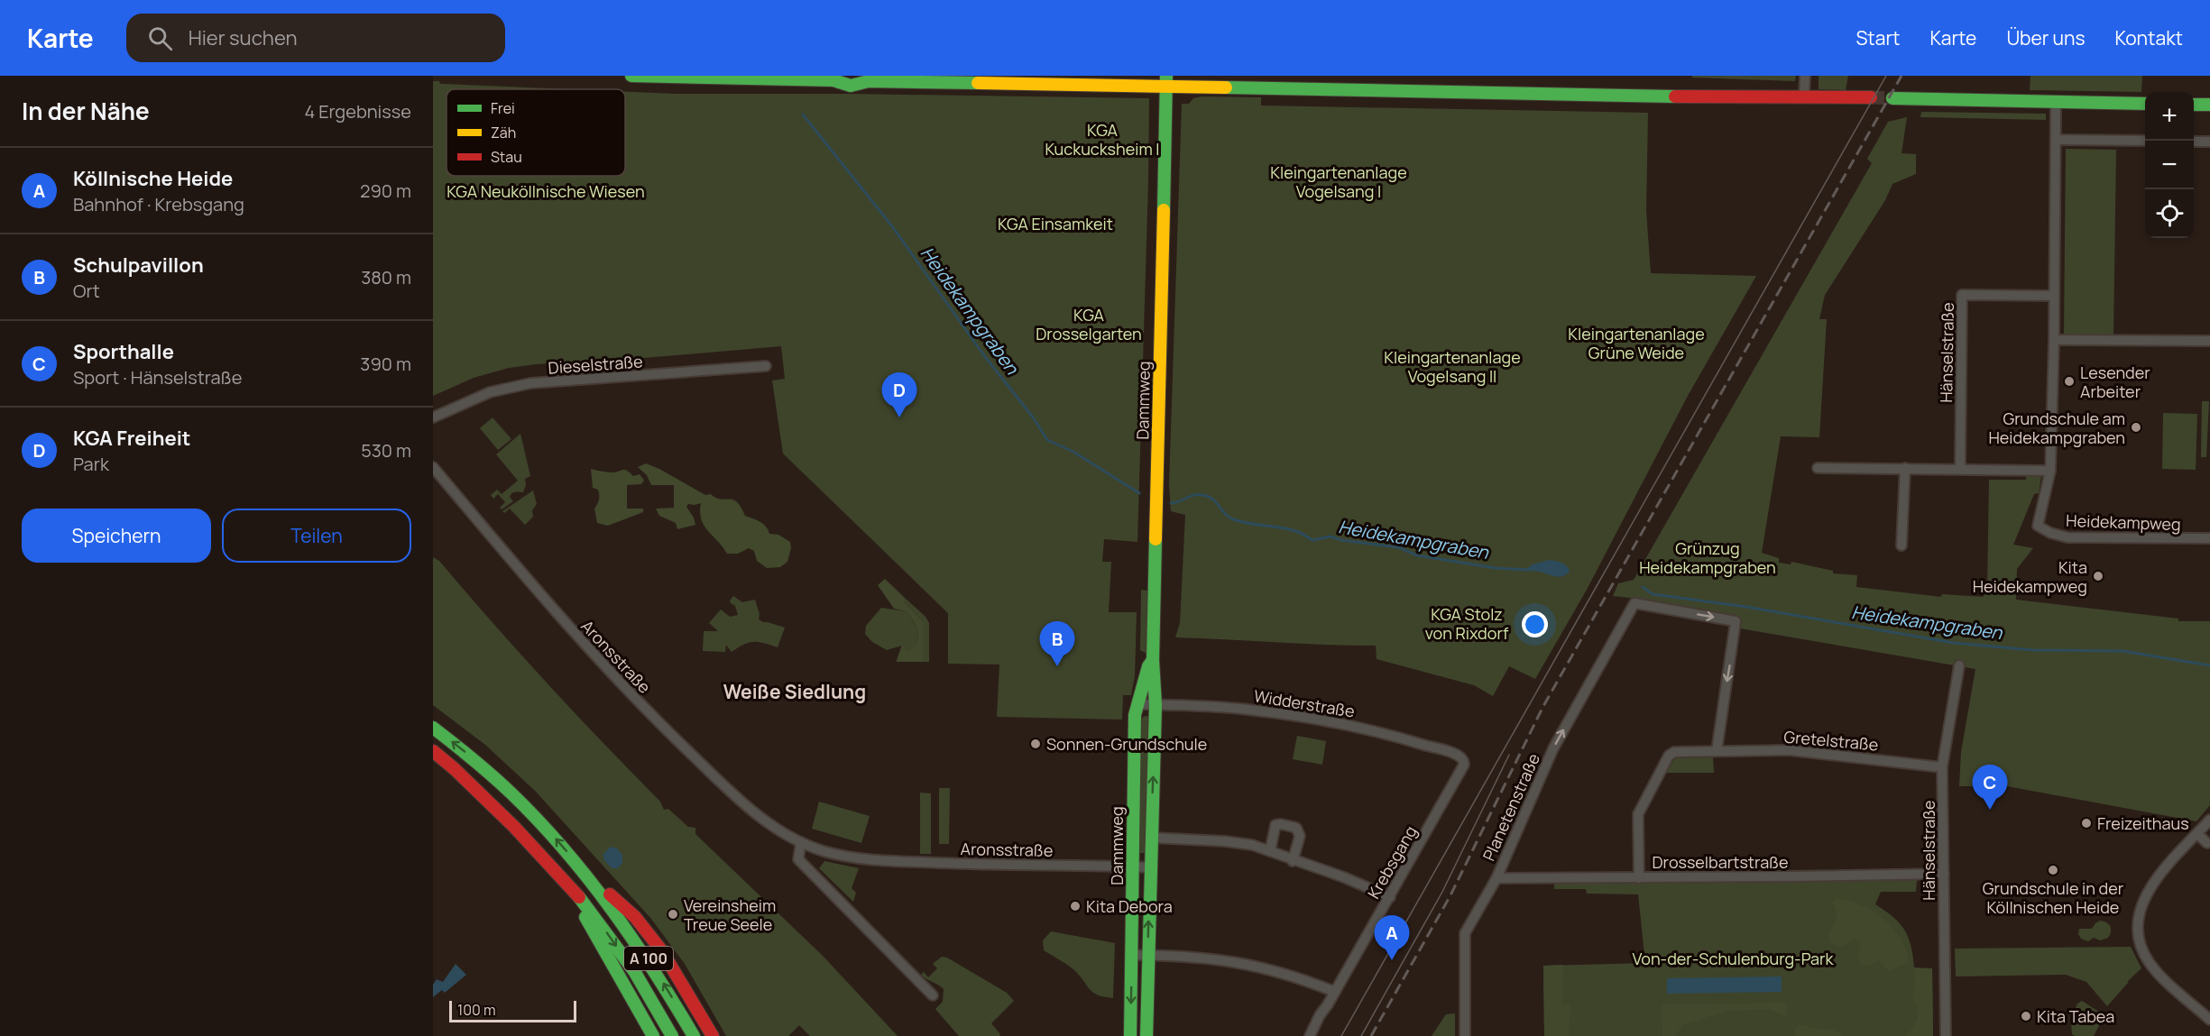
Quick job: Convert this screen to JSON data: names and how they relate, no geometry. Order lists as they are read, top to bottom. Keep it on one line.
{"streets":{"main road":["Dammweg","A 100"],"street":["Hänselstraße","Dieselstraße","Heidekampweg","Aronsstraße","Widderstraße","Gretelstraße","Planetenstraße","Krebsgang","Drosselbartstraße"]},"crossings":[["Hänselstraße","Gretelstraße"],["Hänselstraße","Drosselbartstraße"],["Dammweg","Aronsstraße"],["Dammweg","Widderstraße"],["Widderstraße","Krebsgang"],["Gretelstraße","Planetenstraße"],["Gretelstraße","Drosselbartstraße"],["Planetenstraße","Drosselbartstraße"]],"districts":["Weiße Siedlung"],"water":["Heidekampgraben"],"parks":["KGA Kuckucksheim I","Kleingartenanlage Vogelsang I","KGA Neuköllnische Wiesen","KGA Einsamkeit","KGA Drosselgarten","Kleingartenanlage Grüne Weide","Kleingartenanlage Vogelsang II","Grünzug Heidekampgraben","KGA Stolz von Rixdorf","Von-der-Schulenburg-Park"],"places":["Lesender Arbeiter","Grundschule am Heidekampgraben","Kita Heidekampweg","Sonnen-Grundschule","Freizeithaus","Grundschule in der Köllnischen Heide","Kita Debora","Vereinsheim Treue Seele","Kita Tabea"],"legend":["Frei","Zäh","Stau"],"scale_bar":"100 m","page":{"header":"Karte","search":"Hier suchen","nav":["Start","Karte","Über uns","Kontakt"],"heading":["In der Nähe","4 Ergebnisse"],"map_buttons":["+","−"],"list":[{"mark":"A","name":"Köllnische Heide","note":"Bahnhof · Krebsgang","value":"290 m"},{"mark":"B","name":"Schulpavillon","note":"Ort","value":"380 m"},{"mark":"C","name":"Sporthalle","note":"Sport · Hänselstraße","value":"390 m"},{"mark":"D","name":"KGA Freiheit","note":"Park","value":"530 m"}],"pins":["D","B","C","A"],"buttons":["Speichern","Teilen"],"scale":"100 m"}}
